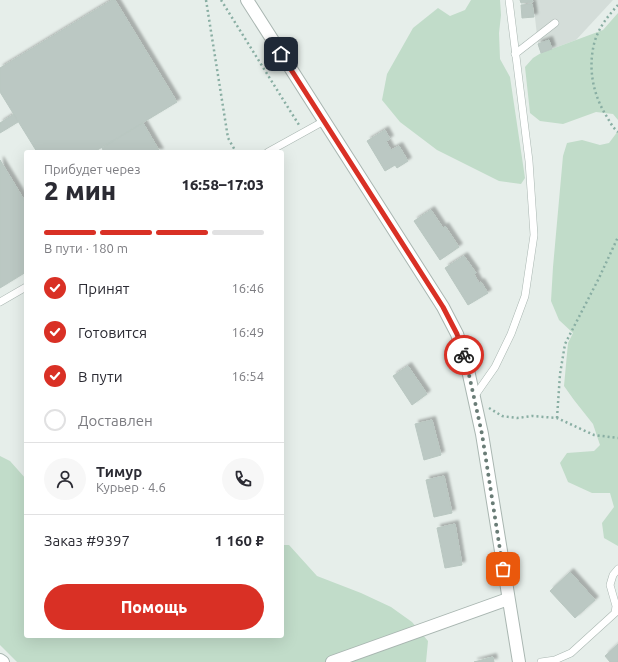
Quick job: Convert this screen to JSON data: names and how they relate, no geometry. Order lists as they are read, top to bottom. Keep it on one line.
{"page":{"heading":["2 мин","Прибудет через","16:58–17:03"],"panel":["Тимур","Курьер · 4.6","Заказ #9397","1 160 ₽"],"bar":"В пути · 180 m","list":[["Принят","16:46"],["Готовится","16:49"],["В пути","16:54"],"Доставлен"],"buttons":"Помощь"}}
